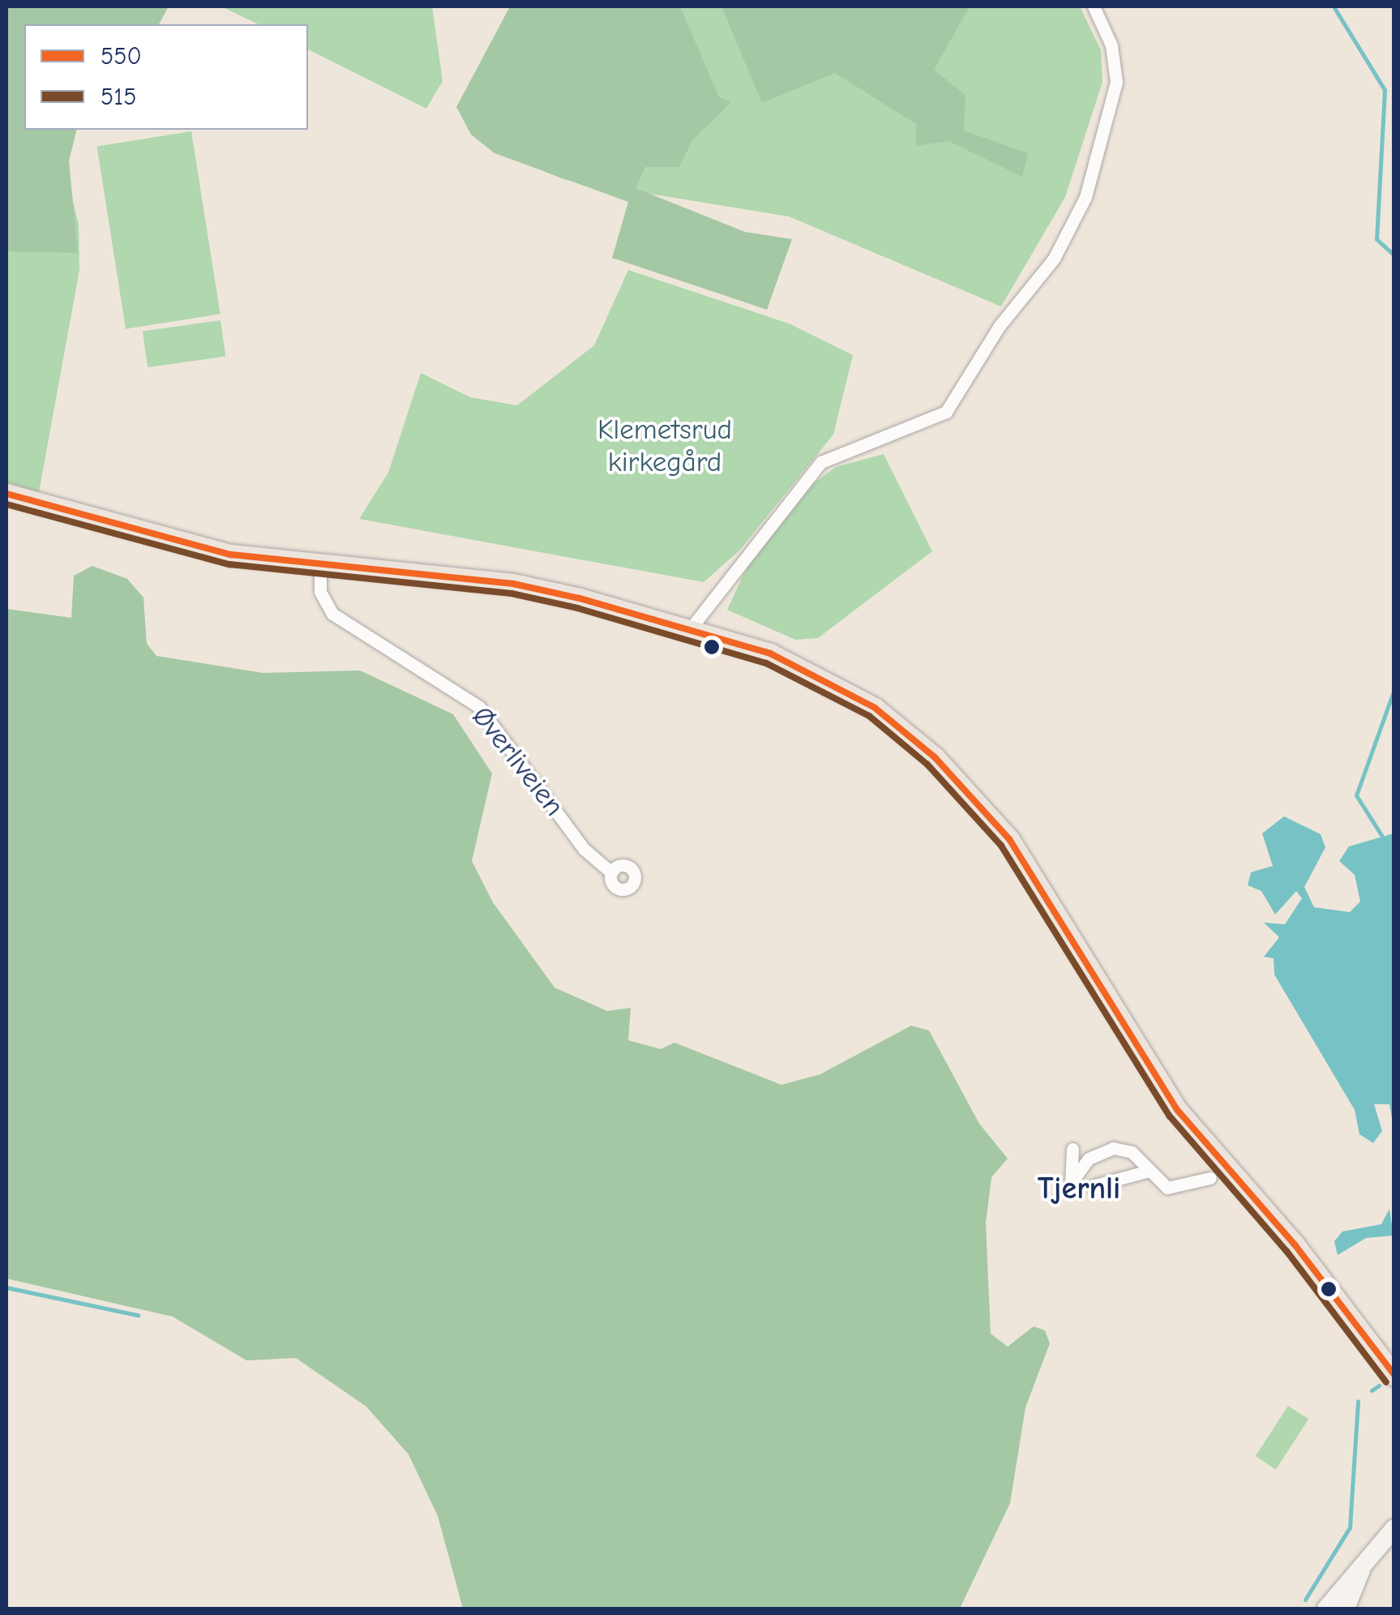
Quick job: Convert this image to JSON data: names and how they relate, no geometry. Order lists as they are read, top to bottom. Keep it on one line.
{"streets":{"street":["Øverliveien"]},"districts":["Tjernli"],"parks":["Klemetsrud kirkegård"],"lines":["transit line 550","transit line 515"],"legend":["550","515"]}
